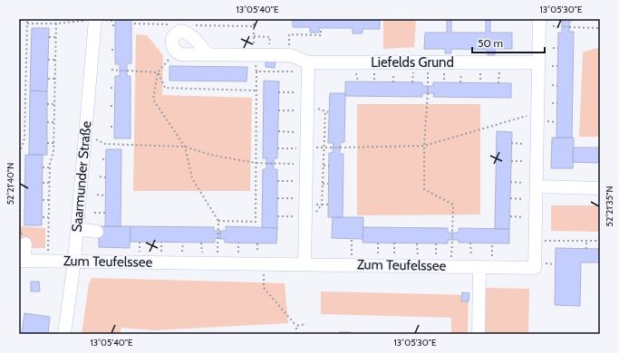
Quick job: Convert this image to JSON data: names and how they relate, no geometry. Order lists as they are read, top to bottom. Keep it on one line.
{"streets":{"street":["Liefelds Grund","Saarmunder Straße","Zum Teufelssee"]},"crossings":[["Liefelds Grund","Zum Teufelssee"],["Saarmunder Straße","Zum Teufelssee"]],"scale_bar":"50 m","coordinates":["13°05'40\"E","13°05'30\"E","52°21'40\"N","52°21'35\"N"]}
